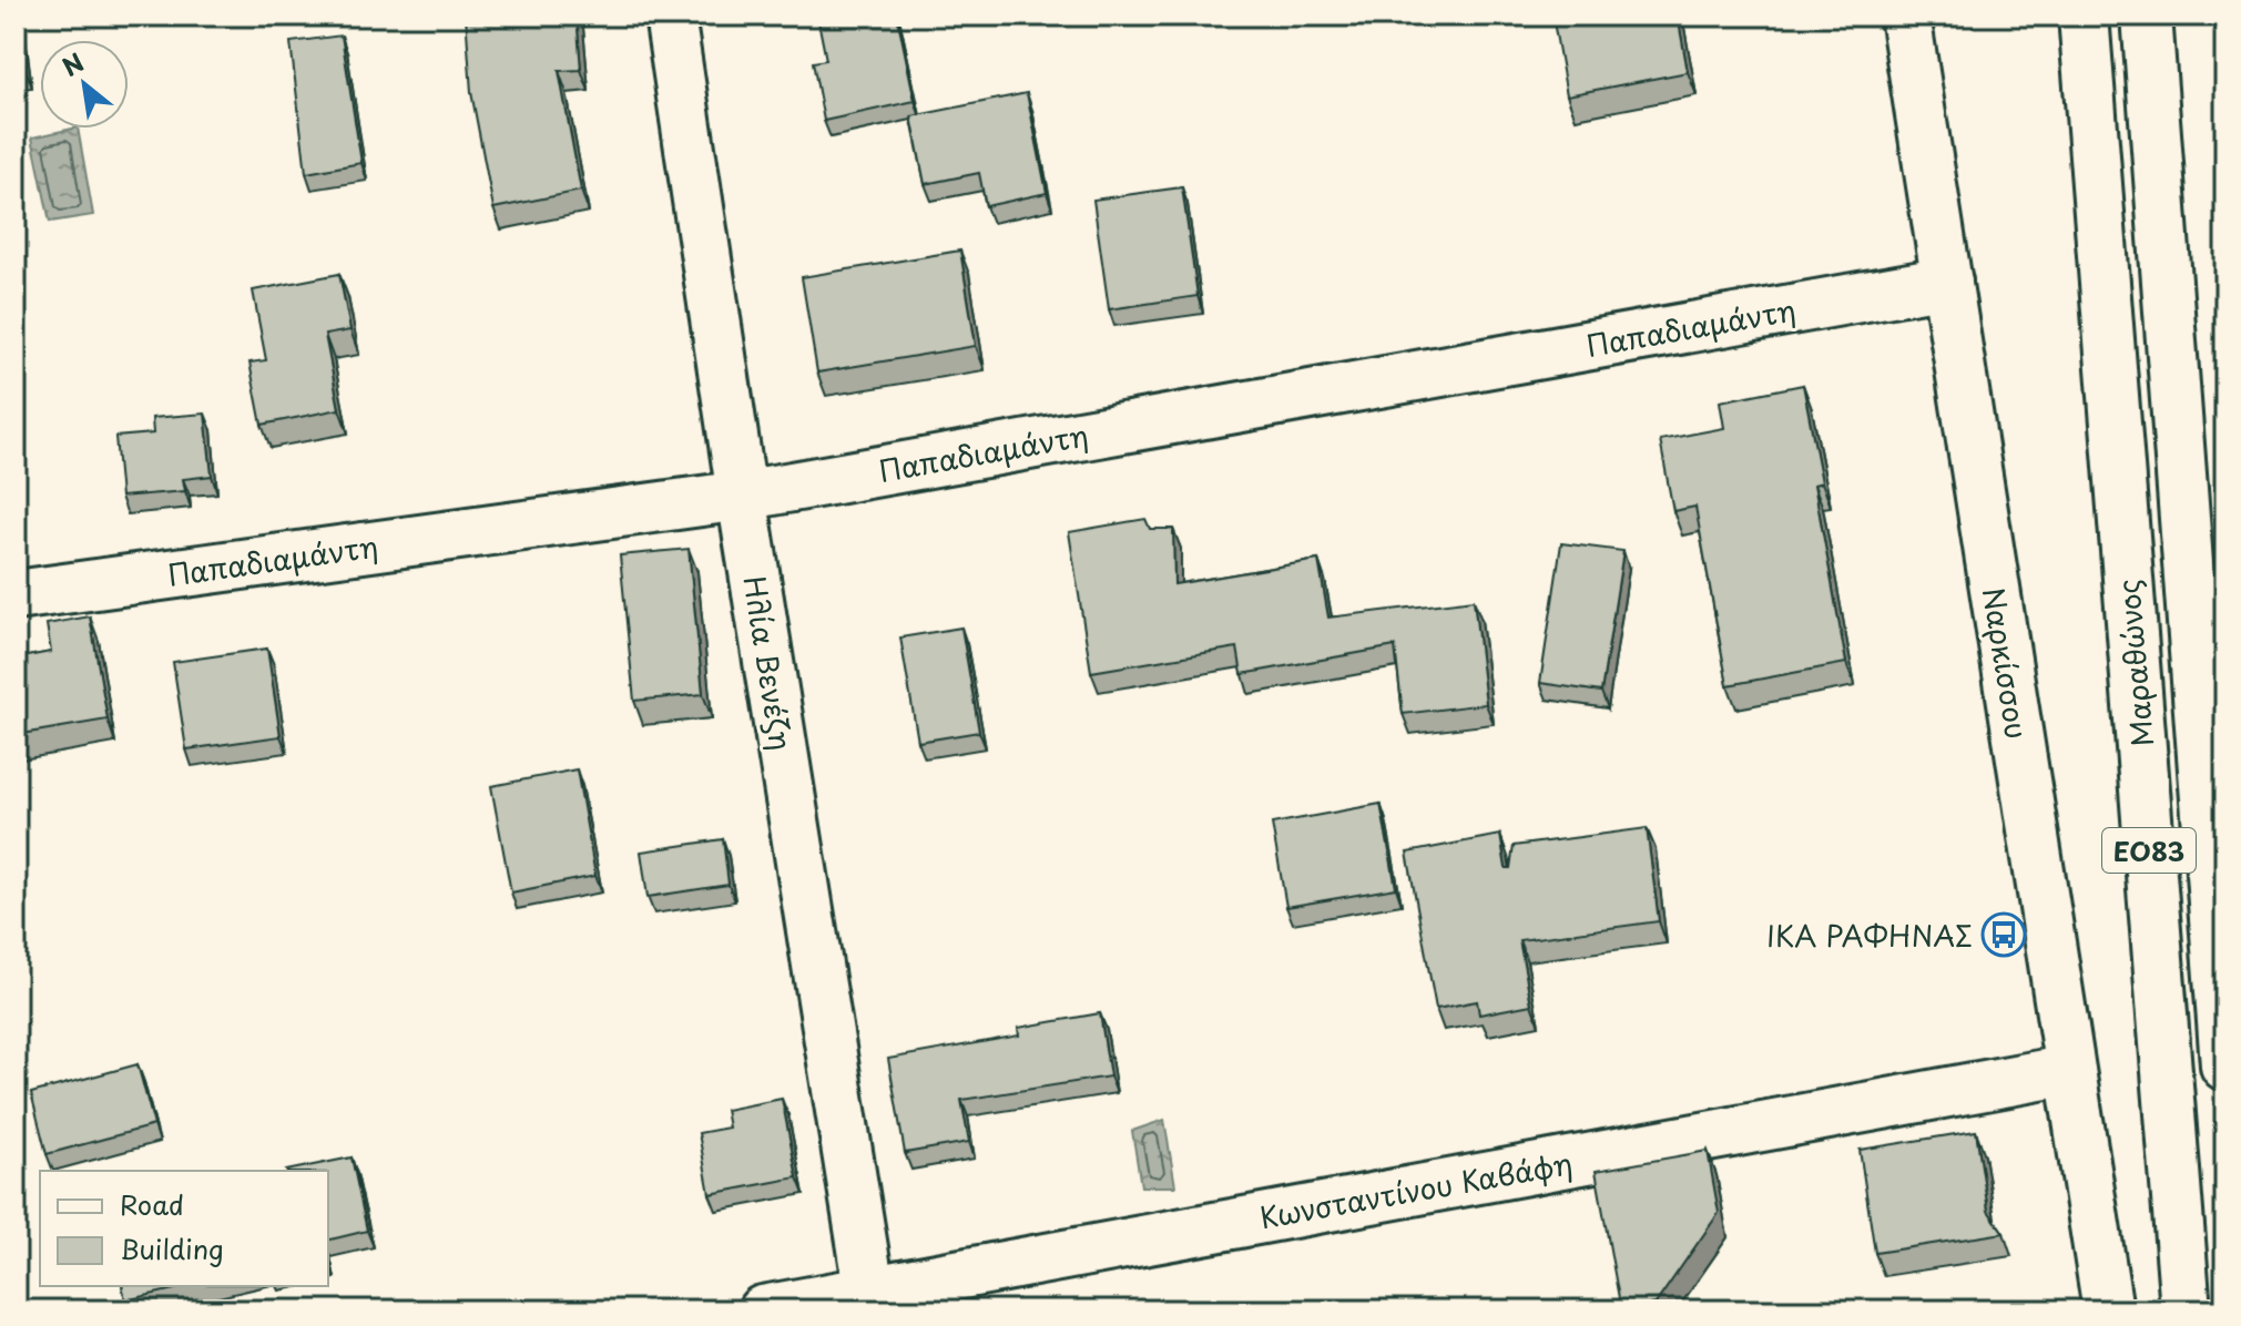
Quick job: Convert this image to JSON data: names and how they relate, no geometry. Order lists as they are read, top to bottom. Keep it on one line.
{"streets":{"street":["Παπαδιαμάντη","Ηλία Βενέζη","Ναρκίσσου","Μαραθώνος","ΕΟ83","Κωνσταντίνου Καβάφη"]},"crossings":[["Παπαδιαμάντη","Ηλία Βενέζη"],["Παπαδιαμάντη","Ναρκίσσου"],["Ηλία Βενέζη","Κωνσταντίνου Καβάφη"],["Ναρκίσσου","Κωνσταντίνου Καβάφη"]],"places":{"bus stop":["ΙΚΑ ΡΑΦΗΝΑΣ"]},"legend":["Road","Building"],"north":"top left"}
